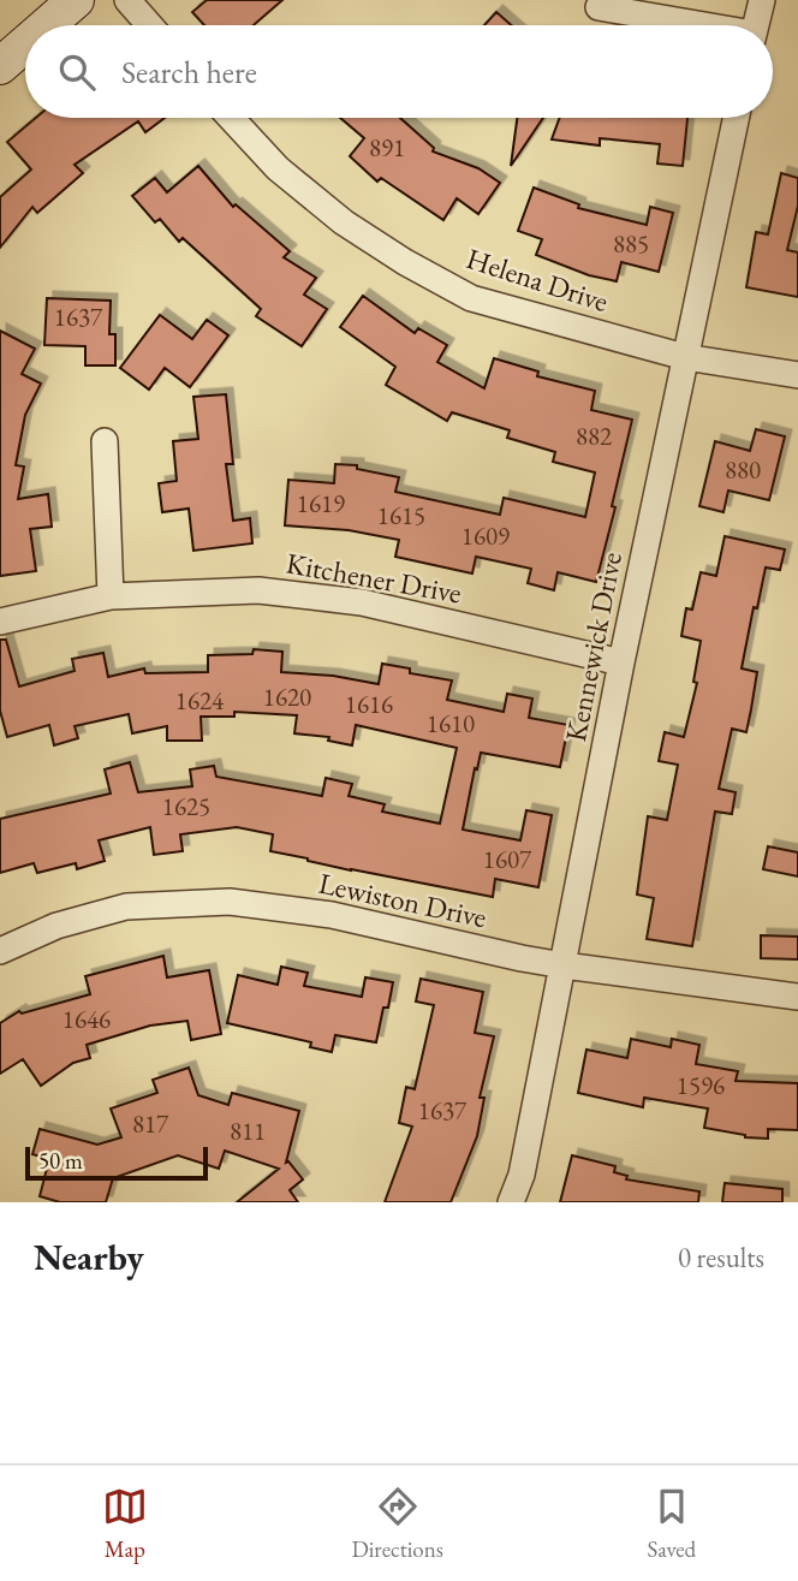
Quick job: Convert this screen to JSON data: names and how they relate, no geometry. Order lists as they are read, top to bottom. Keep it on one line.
{"streets":{"street":["Helena Drive","Kitchener Drive","Kennewick Drive","Lewiston Drive"]},"crossings":[["Helena Drive","Kennewick Drive"],["Kitchener Drive","Kennewick Drive"],["Kennewick Drive","Lewiston Drive"]],"house_numbers":["891","885","1637","882","880","1619","1615","1609","1620","1624","1616","1610","1625","1607","1646","1596","1637","817","811"],"scale_bar":"50 m","page":{"search":"Search here","scale":"50 m","heading":["Nearby","0 results"],"nav":["Map","Directions","Saved"]}}
